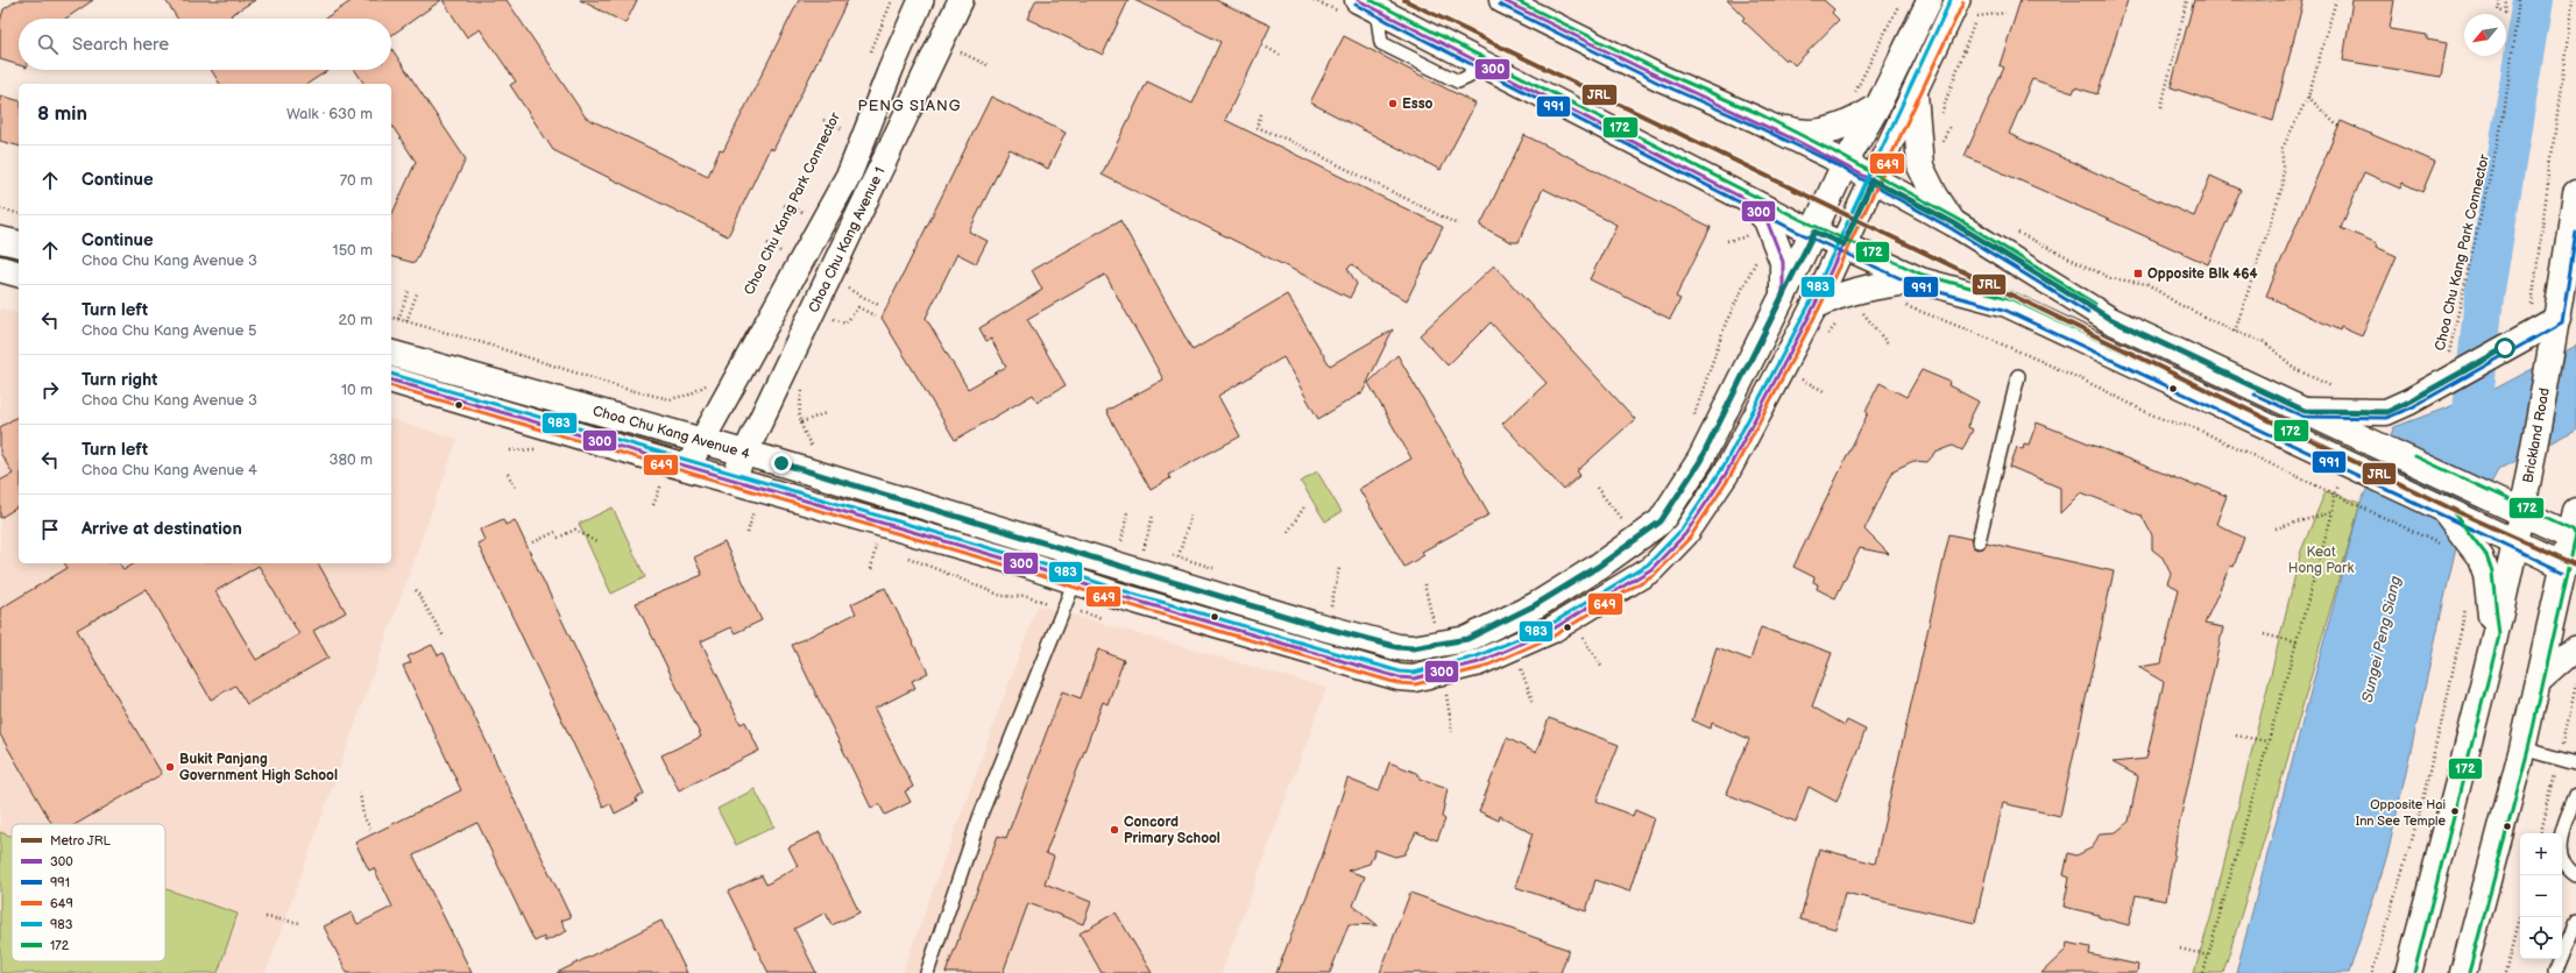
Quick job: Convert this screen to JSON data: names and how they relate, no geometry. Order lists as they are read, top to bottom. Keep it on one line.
{"streets":{"street":["Choa Chu Kang Avenue 1","Choa Chu Kang Avenue 4","Brickland Road"],"path":["Choa Chu Kang Park Connector"]},"crossings":[["Choa Chu Kang Avenue 1","Choa Chu Kang Avenue 4"]],"districts":["PENG SIANG"],"water":["Sungei Peng Siang"],"parks":["Keat Hong Park"],"places":{"other":["Esso","Bukit Panjang Government High School","Opposite Hai Inn See Temple","Concord Primary School"],"transit":["Opposite Blk 464"]},"lines":["metro line JRL","transit line 300","transit line 983","transit line 172","transit line 649","transit line 991"],"legend":["Metro JRL","300","991","649","983","172"],"north":"bottom left","page":{"search":"Search here","heading":["8 min","Walk · 630 m"],"list":[["Continue","70 m"],["Continue","Choa Chu Kang Avenue 3","150 m"],["Turn left","Choa Chu Kang Avenue 5","20 m"],["Turn right","Choa Chu Kang Avenue 3","10 m"],["Turn left","Choa Chu Kang Avenue 4","380 m"],"Arrive at destination"],"map_buttons":["+","−"]}}
